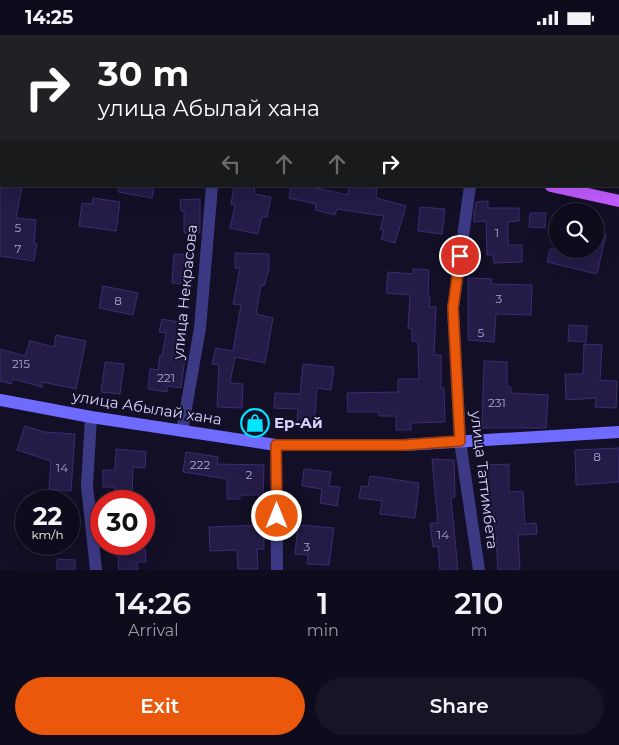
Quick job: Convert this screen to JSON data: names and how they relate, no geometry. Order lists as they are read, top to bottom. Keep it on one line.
{"streets":{"street":["улица Некрасова","улица Абылай хана","улица Таттимбета"]},"crossings":[["улица Некрасова","улица Абылай хана"],["улица Абылай хана","улица Таттимбета"]],"places":{"shop":["Ер-Ай"]},"house_numbers":["5","1","7","3","8","5","215","221","231","8","222","14","2","14","3"],"page":{"status":"14:25","turn":["30 m","улица Абылай хана"],"speed":"22 km/h","limit":"30","eta":["14:26","Arrival","1","min","210","m"],"buttons":["Exit","Share"]}}
